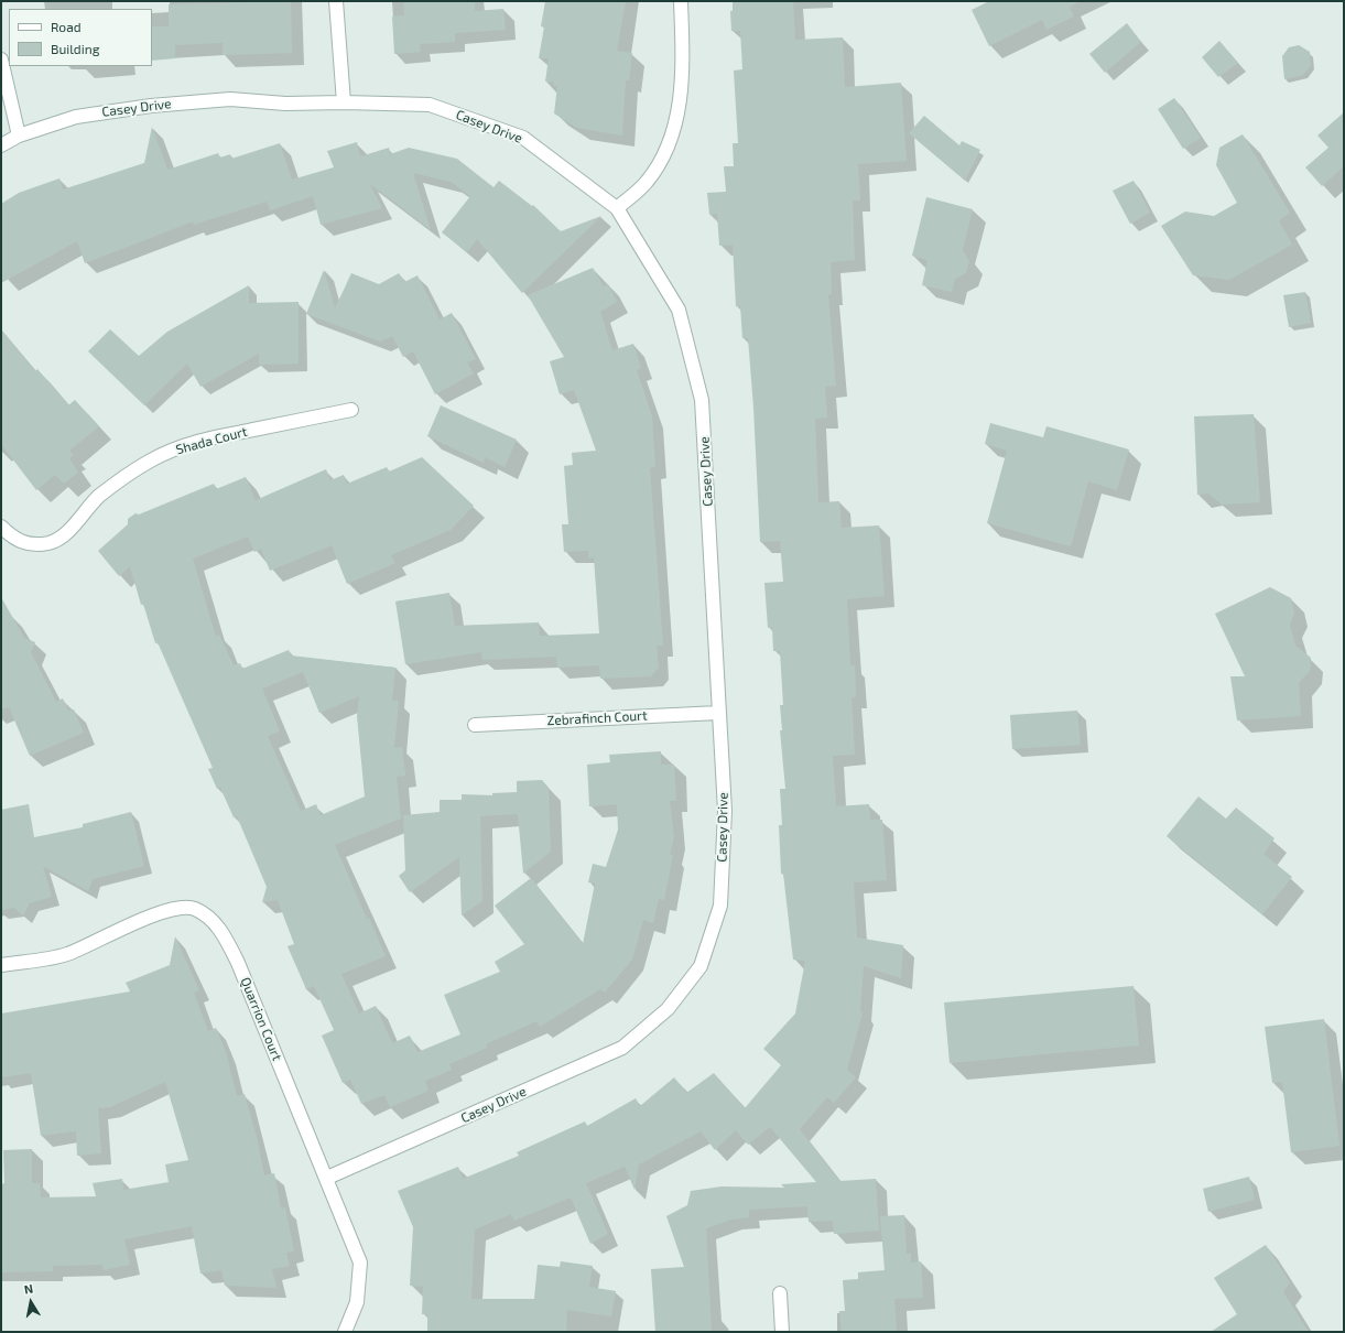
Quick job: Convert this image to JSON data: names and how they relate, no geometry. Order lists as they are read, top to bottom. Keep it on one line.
{"streets":{"street":["Casey Drive","Shada Court","Zebrafinch Court","Quarrion Court"]},"crossings":[["Casey Drive","Zebrafinch Court"],["Casey Drive","Quarrion Court"]],"legend":["Road","Building"],"north":"top"}
